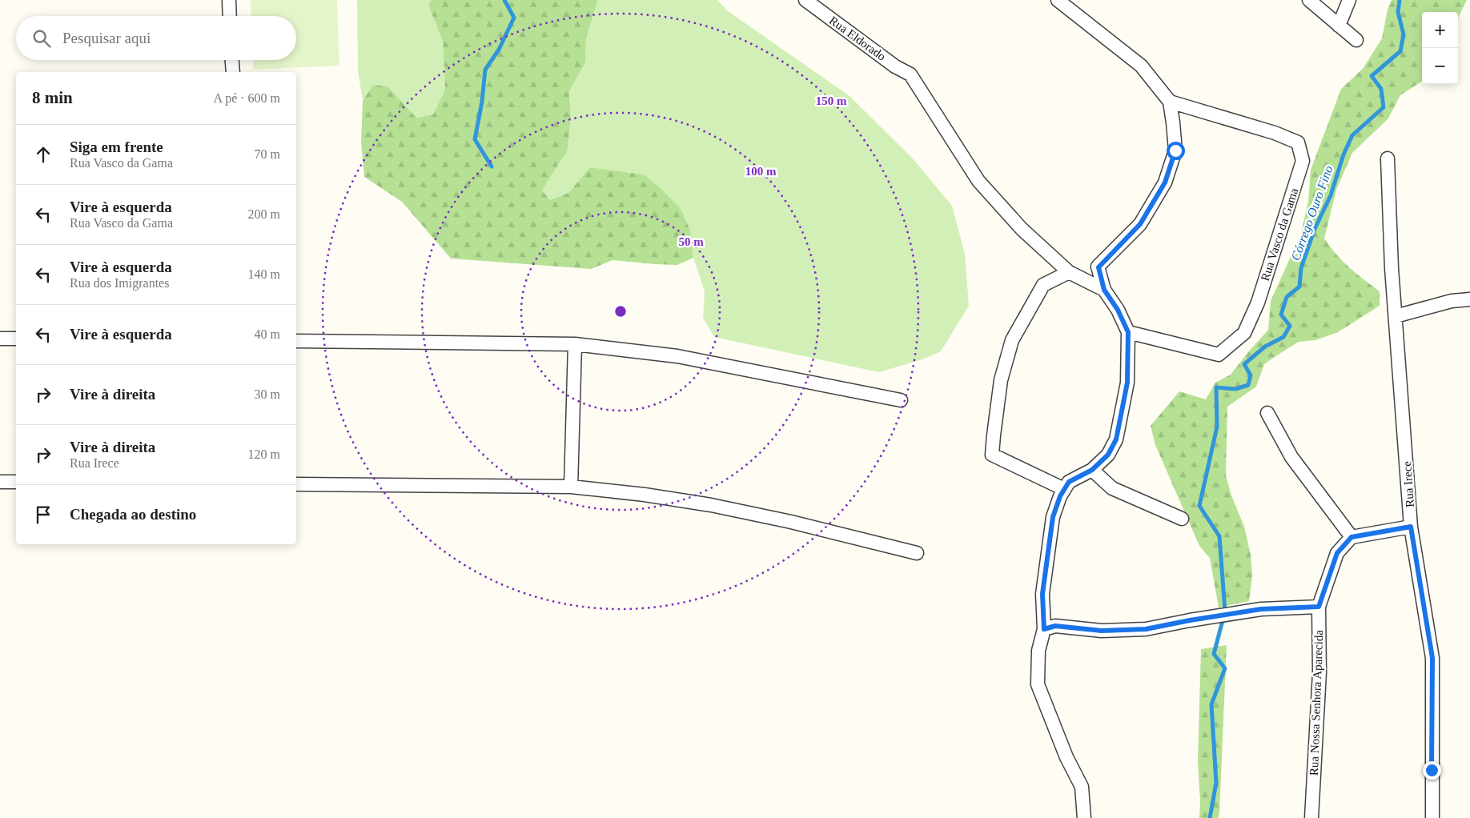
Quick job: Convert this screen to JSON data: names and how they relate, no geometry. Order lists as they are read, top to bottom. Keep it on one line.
{"streets":{"street":["Rua Eldorado","Rua Vasco da Gama","Rua Irece","Rua Nossa Senhora Aparecida"]},"water":["Córrego Ouro Fino"],"page":{"map_buttons":["+","−"],"search":"Pesquisar aqui","heading":["8 min","A pé · 600 m"],"list":[["Siga em frente","Rua Vasco da Gama","70 m"],["Vire à esquerda","Rua Vasco da Gama","200 m"],["Vire à esquerda","Rua dos Imigrantes","140 m"],["Vire à esquerda","40 m"],["Vire à direita","30 m"],["Vire à direita","Rua Irece","120 m"],"Chegada ao destino"]},"rings":["150 m","100 m","50 m"]}
